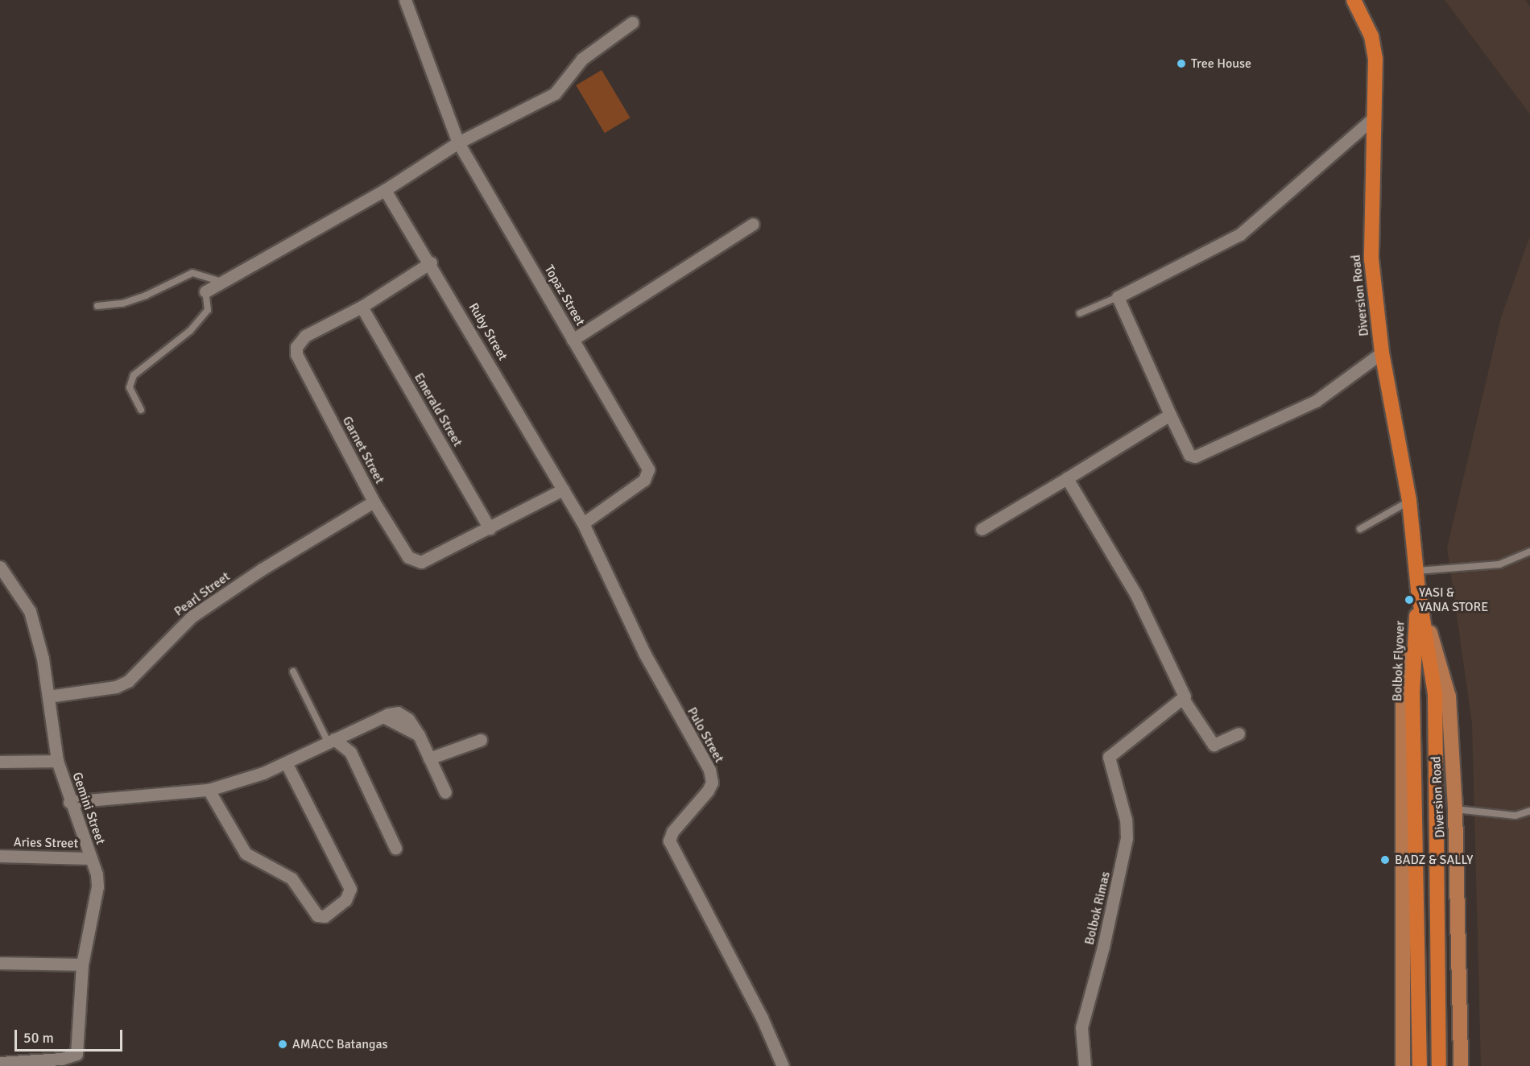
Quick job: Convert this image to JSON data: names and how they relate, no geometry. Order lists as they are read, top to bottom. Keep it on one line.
{"streets":{"highway":["Diversion Road","Bolbok Flyover"],"street":["Topaz Street","Ruby Street","Emerald Street","Garnet Street","Pearl Street","Pulo Street","Gemini Street","Aries Street","Bolbok Rimas"]},"crossings":[["Topaz Street","Pulo Street"],["Diversion Road","Bolbok Flyover"],["Ruby Street","Pulo Street"],["Emerald Street","Garnet Street"],["Garnet Street","Pearl Street"],["Pearl Street","Gemini Street"],["Gemini Street","Aries Street"]],"places":["Tree House","YASI & YANA STORE","BADZ & SALLY","AMACC Batangas"],"scale_bar":"50 m"}
